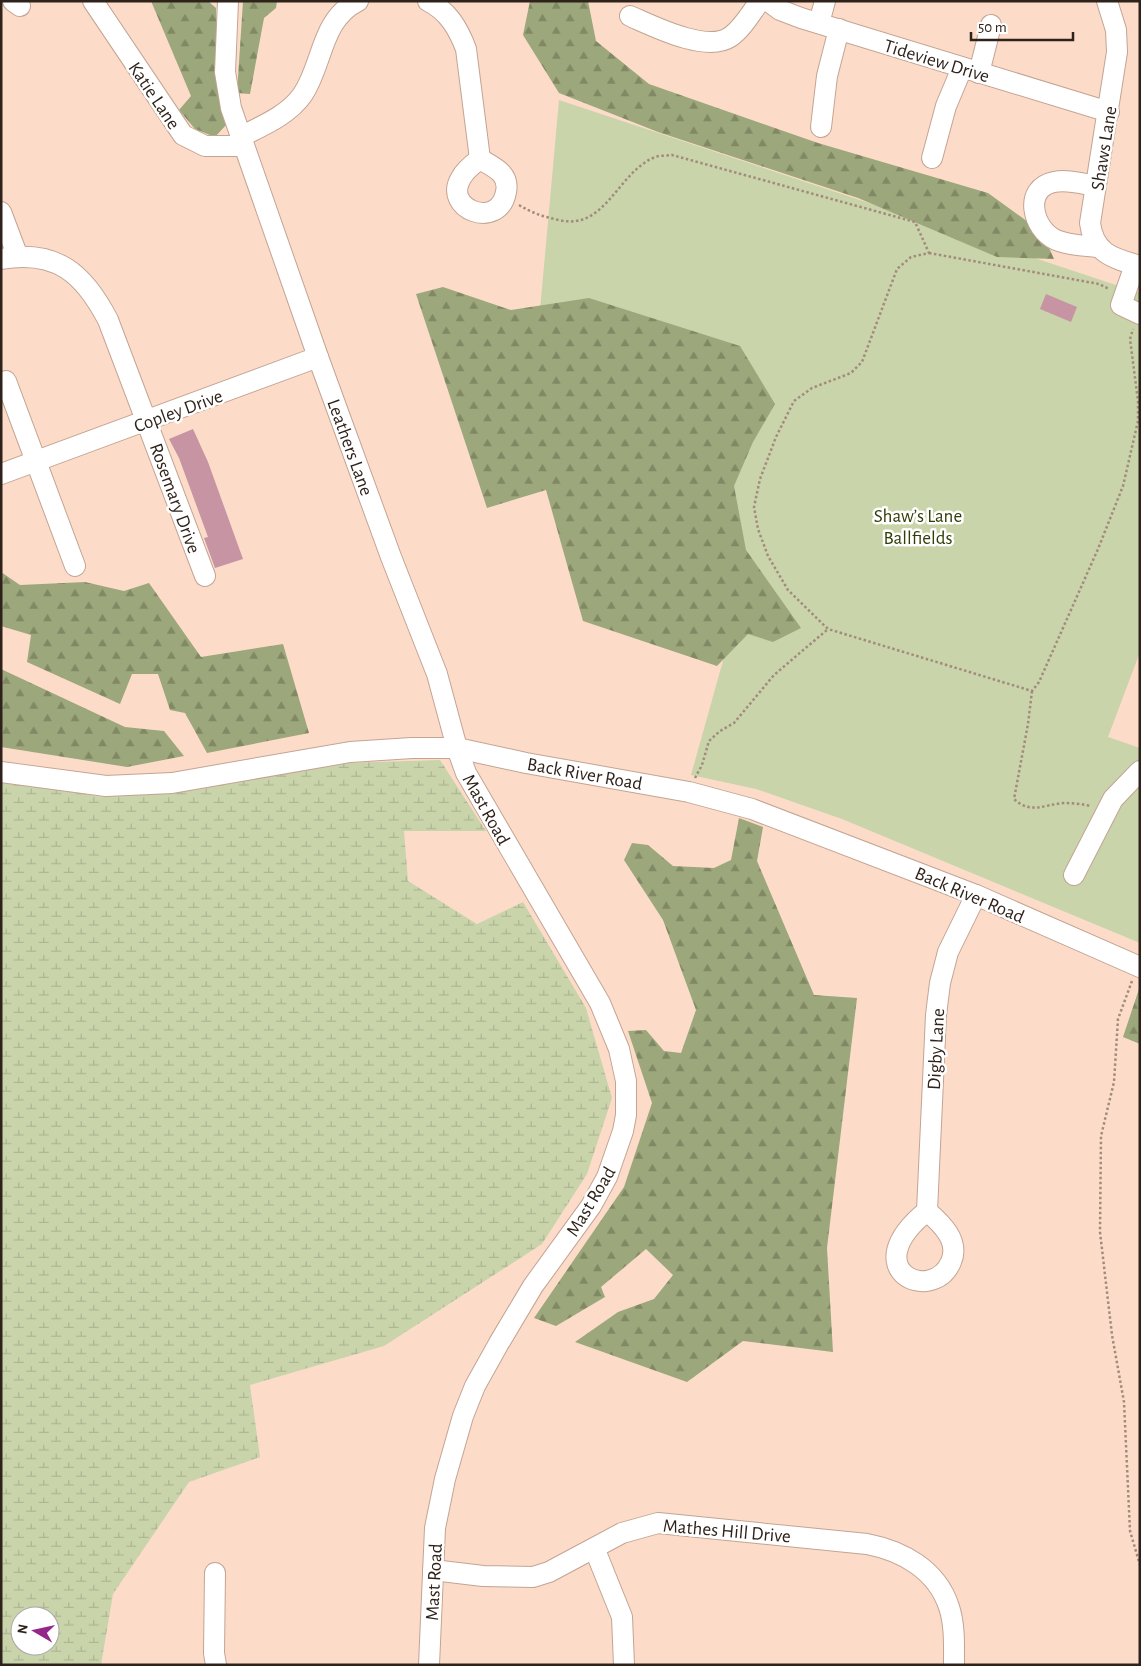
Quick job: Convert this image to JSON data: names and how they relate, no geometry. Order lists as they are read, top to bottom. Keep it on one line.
{"streets":{"street":["Tideview Drive","Katie Lane","Shaws Lane","Copley Drive","Leathers Lane","Rosemary Drive","Back River Road","Mast Road","Digby Lane","Mathes Hill Drive"]},"crossings":[["Tideview Drive","Shaws Lane"],["Katie Lane","Leathers Lane"],["Copley Drive","Leathers Lane"],["Copley Drive","Rosemary Drive"],["Leathers Lane","Back River Road"],["Leathers Lane","Mast Road"],["Back River Road","Mast Road"],["Back River Road","Digby Lane"],["Mast Road","Mathes Hill Drive"]],"parks":["Shaw’s Lane Ballfields"],"scale_bar":"50 m","north":"left"}
